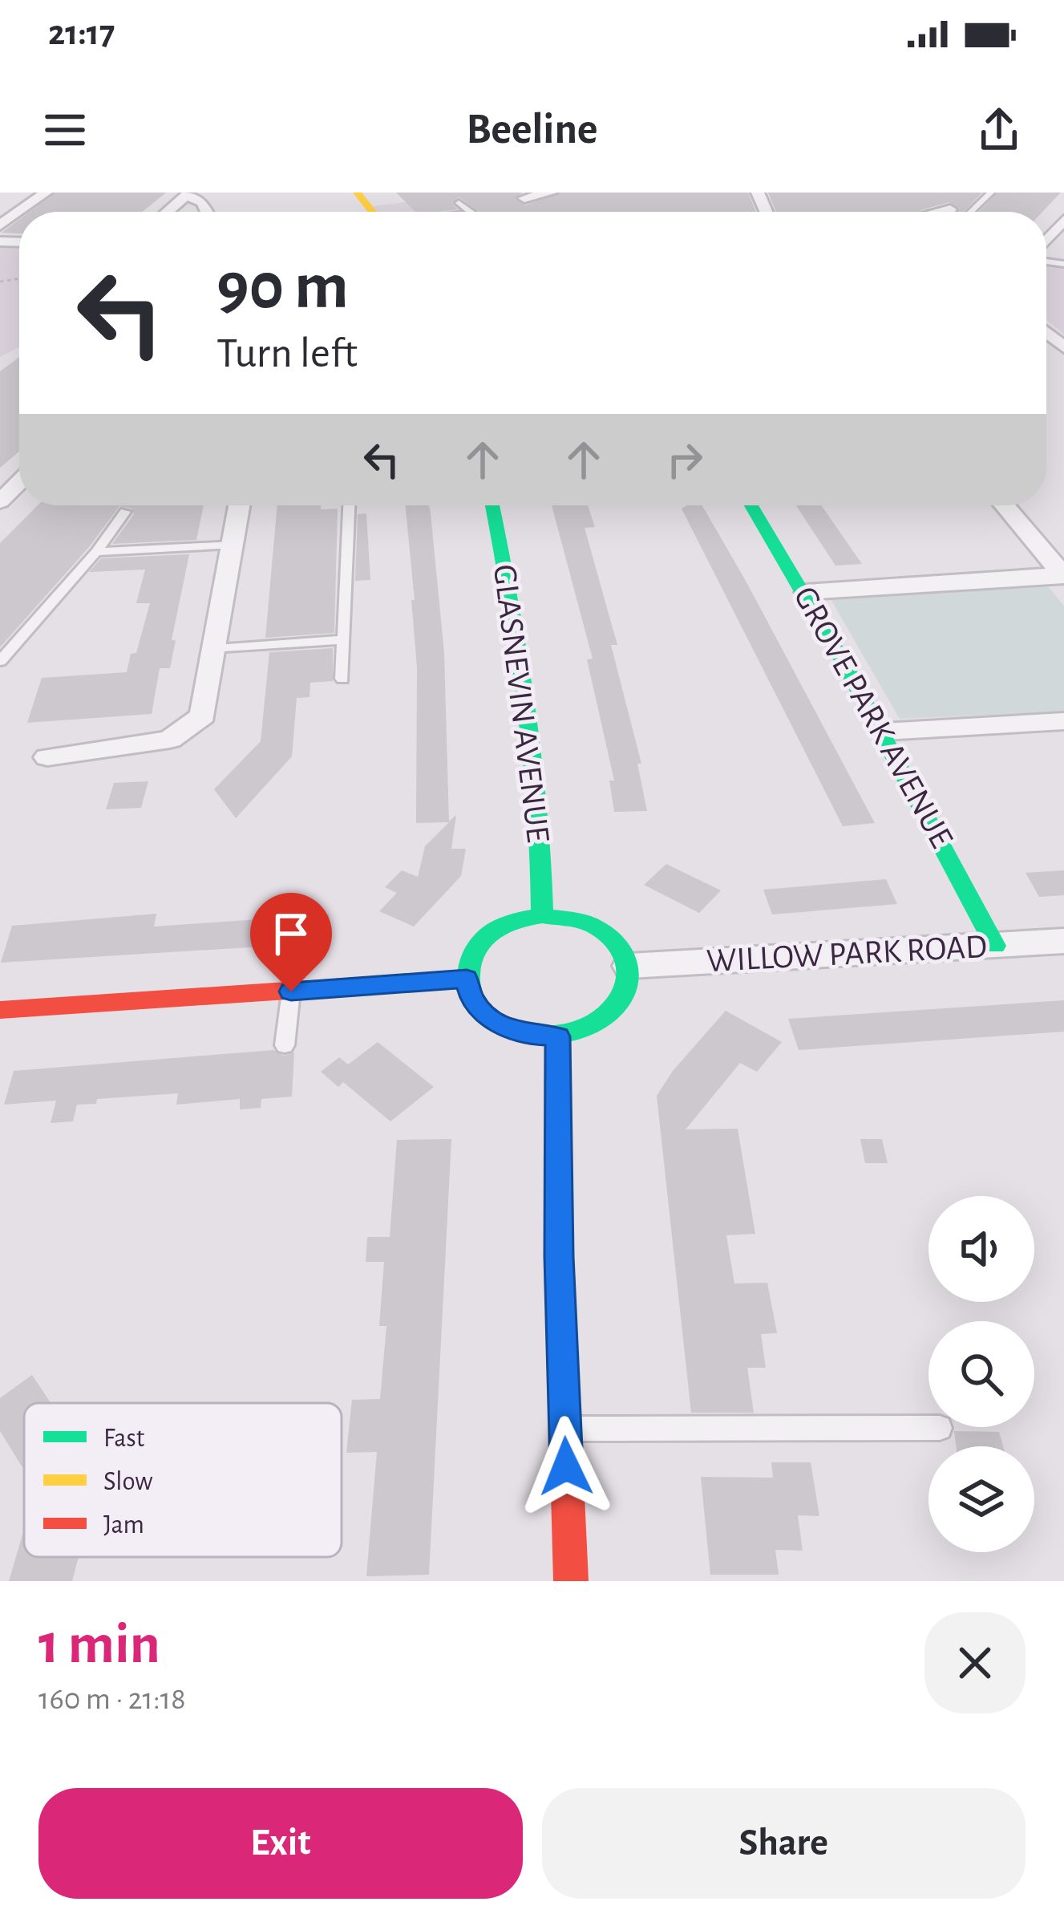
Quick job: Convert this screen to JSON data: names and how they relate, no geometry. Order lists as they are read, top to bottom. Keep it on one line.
{"streets":{"main road":["GLASNEVIN AVENUE","GROVE PARK AVENUE"],"street":["WILLOW PARK ROAD"]},"crossings":[["GLASNEVIN AVENUE","WILLOW PARK ROAD"],["GROVE PARK AVENUE","WILLOW PARK ROAD"]],"legend":["Fast","Slow","Jam"],"page":{"status":"21:17","header":"Beeline","turn":["90 m","Turn left"],"heading":["1 min","160 m · 21:18"],"buttons":["Exit","Share"]}}
